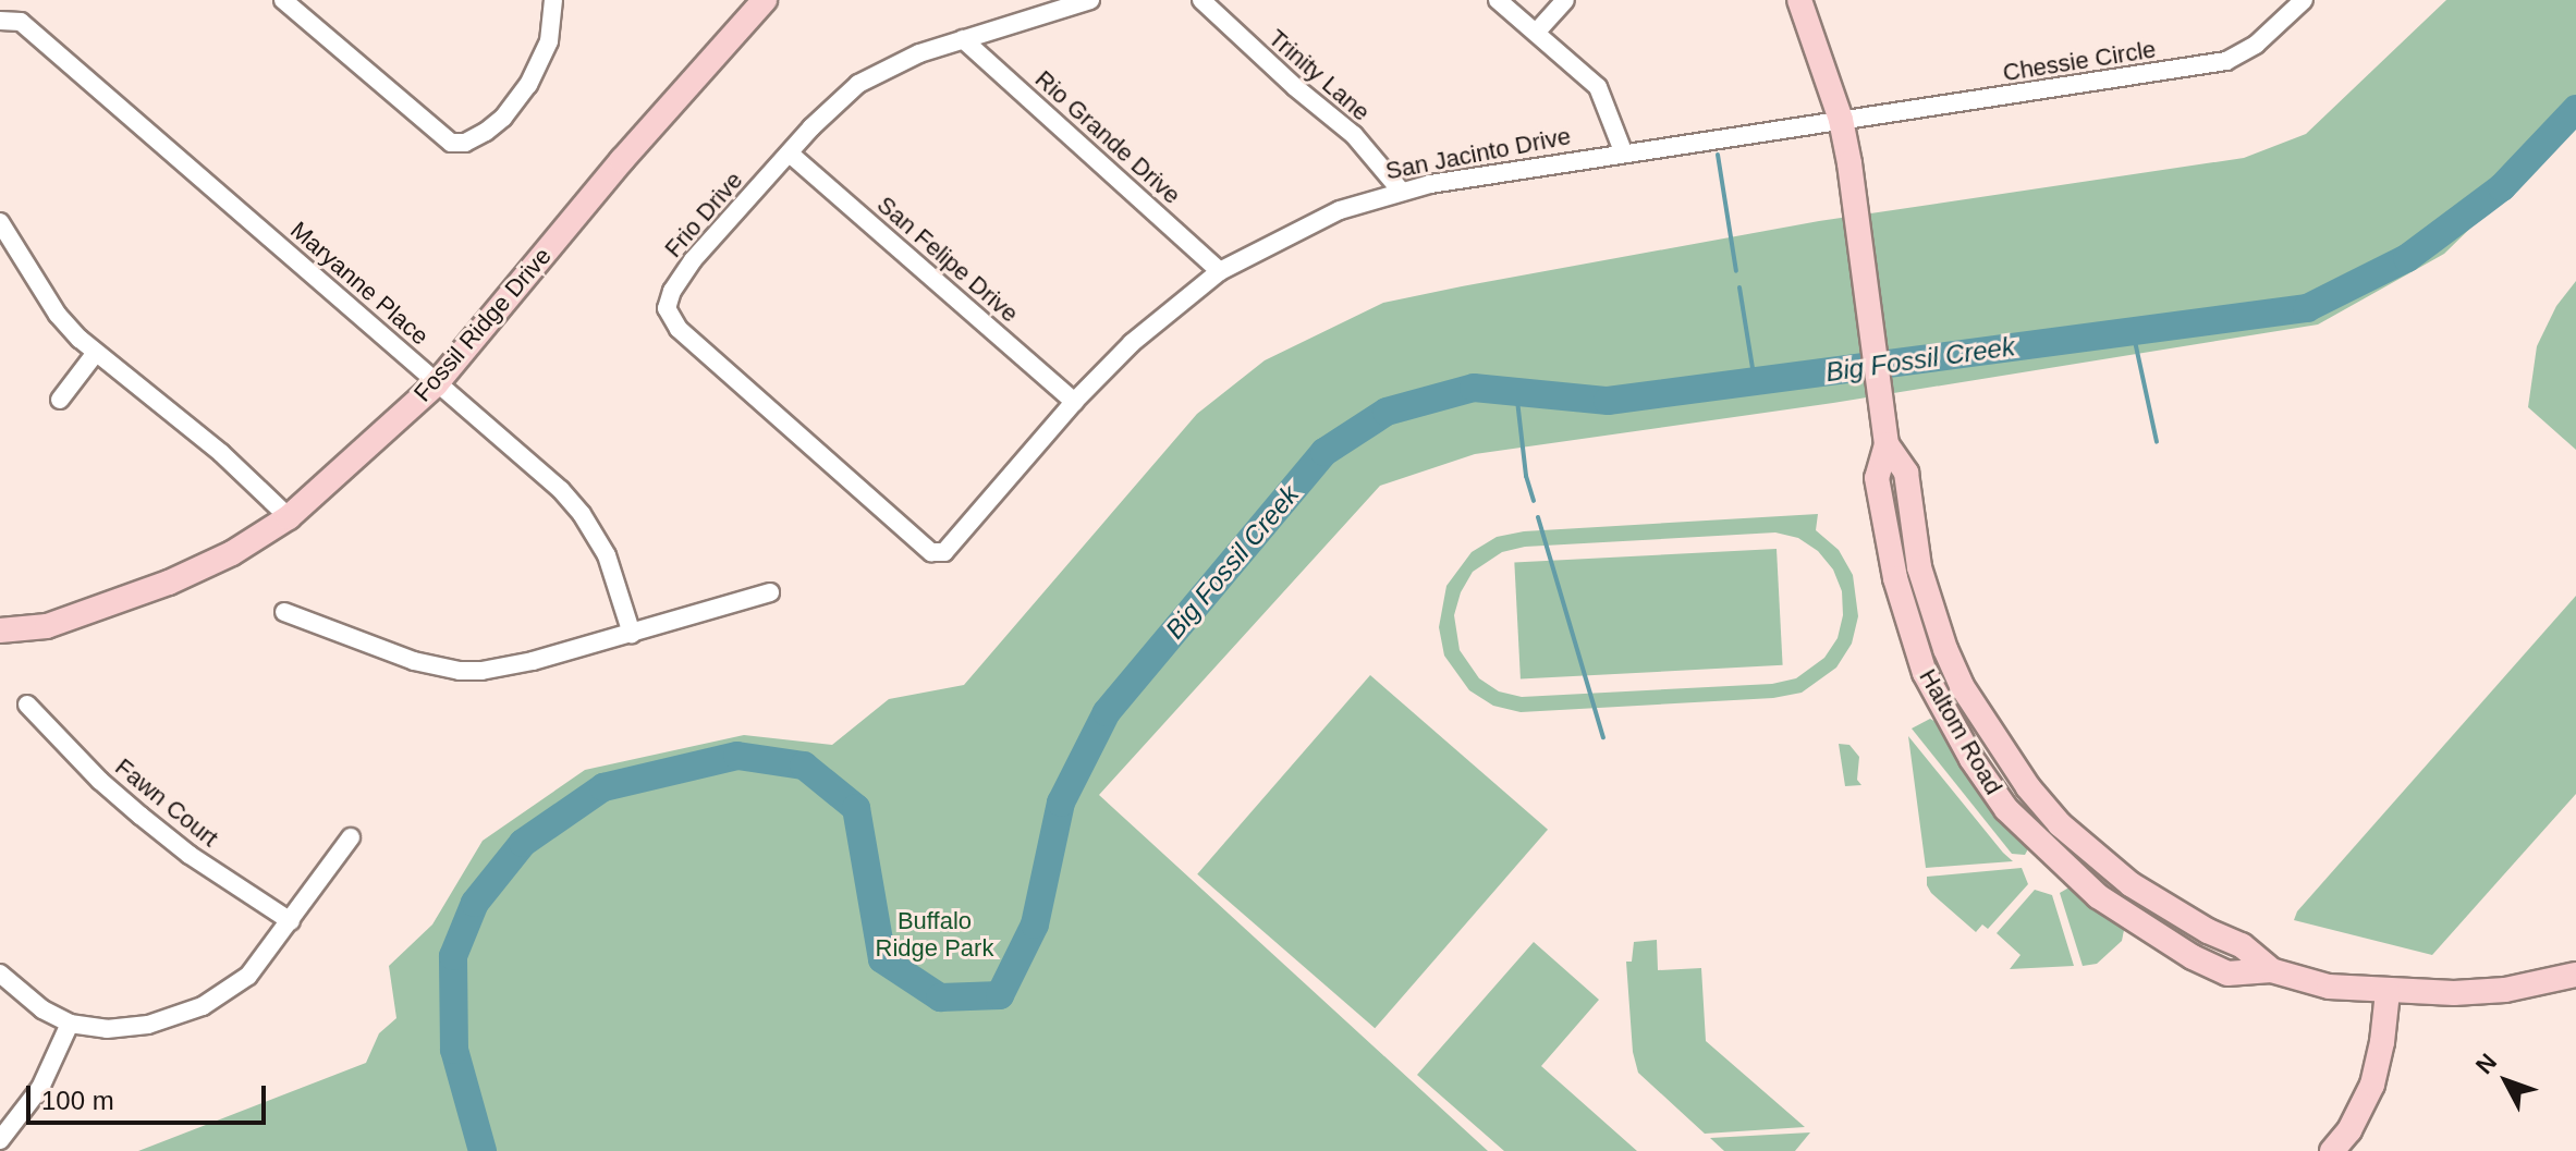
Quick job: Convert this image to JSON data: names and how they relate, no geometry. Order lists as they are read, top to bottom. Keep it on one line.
{"streets":{"main road":["Fossil Ridge Drive","Haltom Road"],"street":["Chessie Circle","Trinity Lane","Rio Grande Drive","San Jacinto Drive","Frio Drive","San Felipe Drive","Maryanne Place","Fawn Court"]},"crossings":[["Chessie Circle","San Jacinto Drive"],["Chessie Circle","Haltom Road"],["Trinity Lane","San Jacinto Drive"],["Rio Grande Drive","San Jacinto Drive"],["Rio Grande Drive","Frio Drive"],["San Jacinto Drive","Frio Drive"],["San Jacinto Drive","San Felipe Drive"],["San Jacinto Drive","Haltom Road"],["Frio Drive","San Felipe Drive"],["Maryanne Place","Fossil Ridge Drive"]],"water":["Big Fossil Creek"],"parks":["Buffalo Ridge Park"],"scale_bar":"100 m","north":"top left"}
